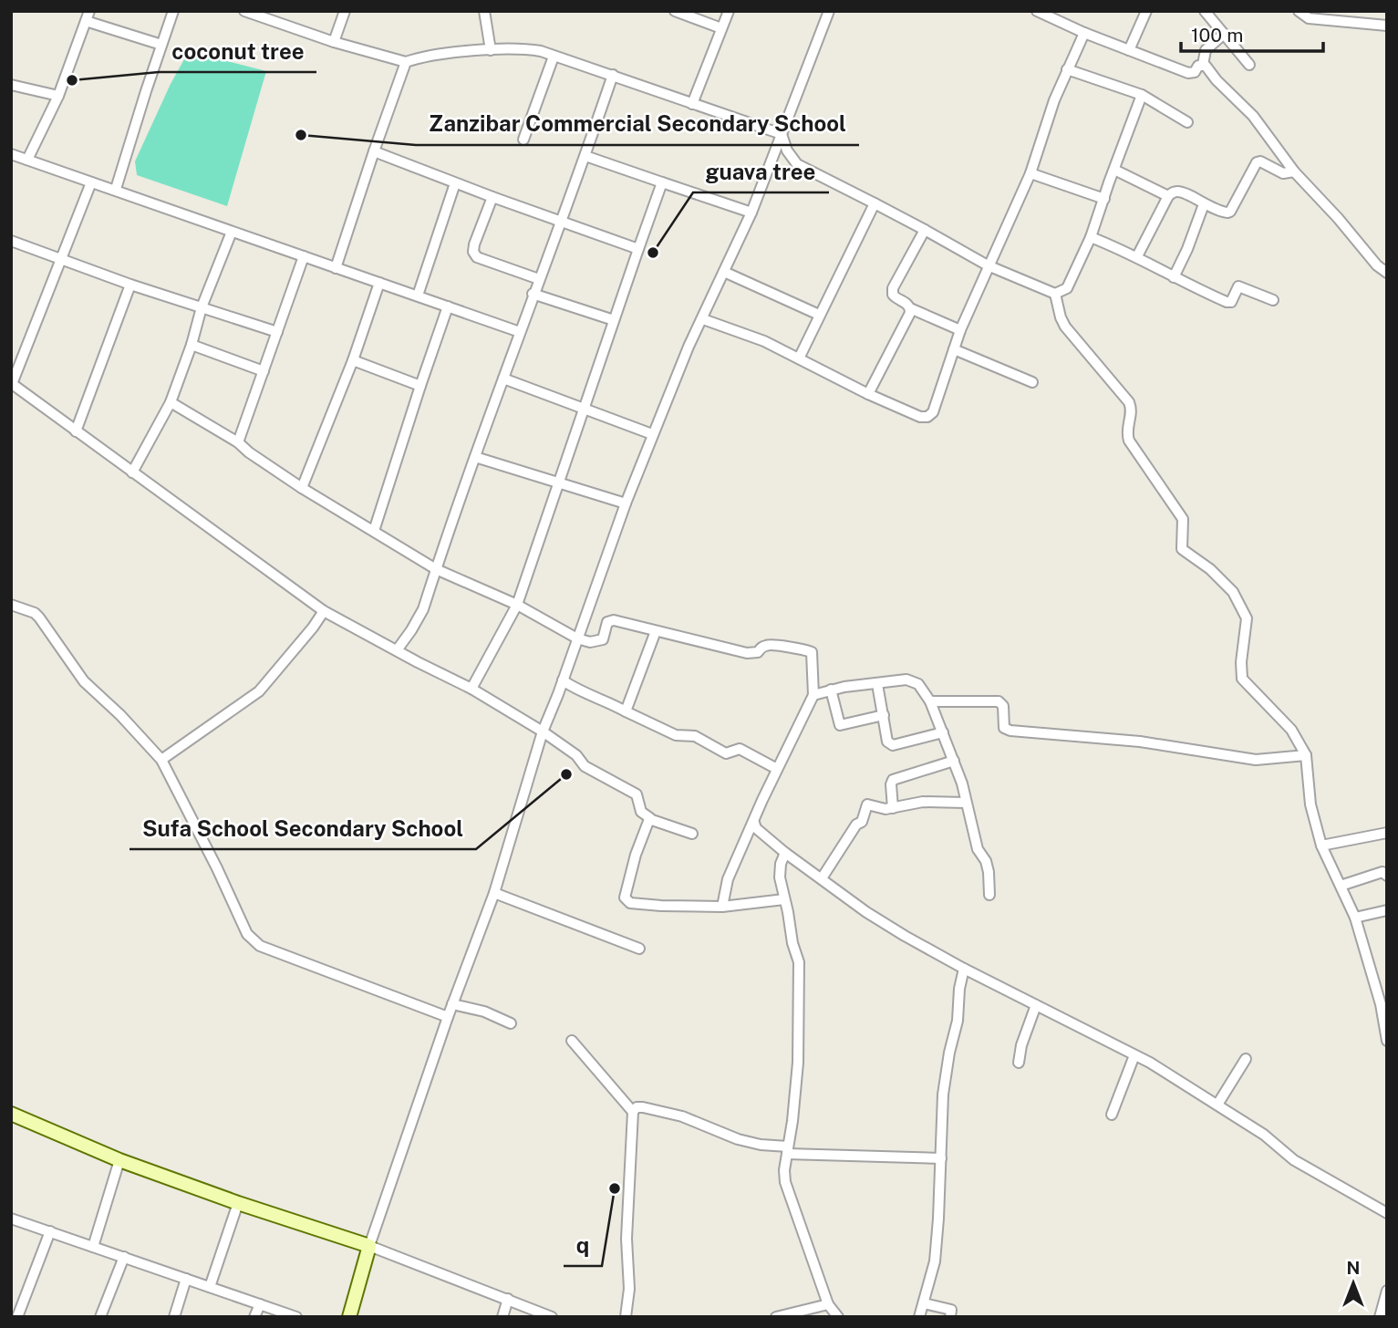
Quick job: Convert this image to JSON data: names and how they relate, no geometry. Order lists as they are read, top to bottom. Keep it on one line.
{"places":["coconut tree","Zanzibar Commercial Secondary School","guava tree","Sufa School Secondary School","q"],"scale_bar":"100 m","north":"top"}
